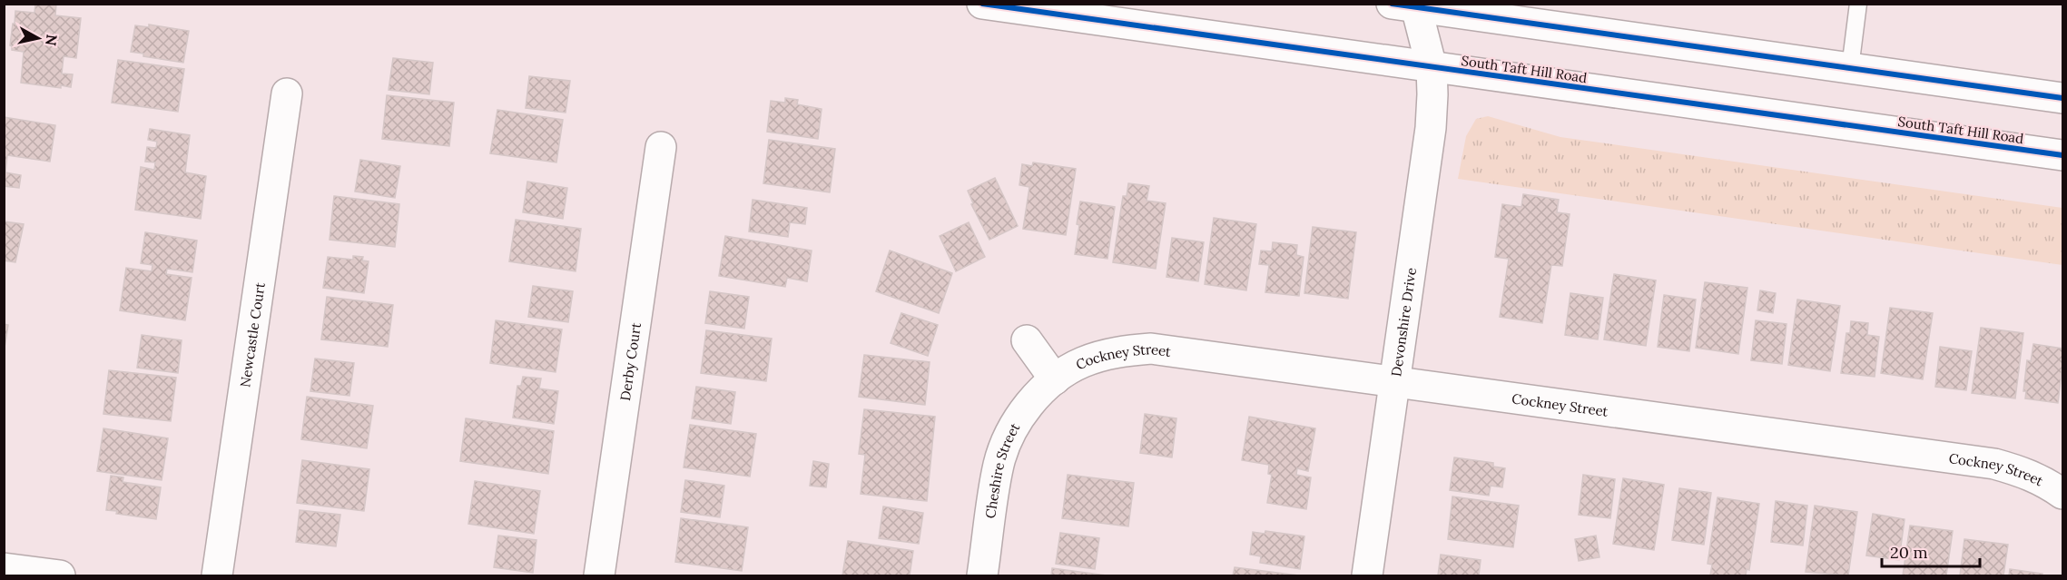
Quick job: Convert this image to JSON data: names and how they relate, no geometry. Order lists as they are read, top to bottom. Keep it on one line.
{"streets":{"street":["South Taft Hill Road","Devonshire Drive","Newcastle Court","Derby Court","Cockney Street","Cheshire Street"]},"crossings":[["South Taft Hill Road","Devonshire Drive"],["Devonshire Drive","Cockney Street"],["Cockney Street","Cheshire Street"]],"scale_bar":"20 m","north":"right"}
